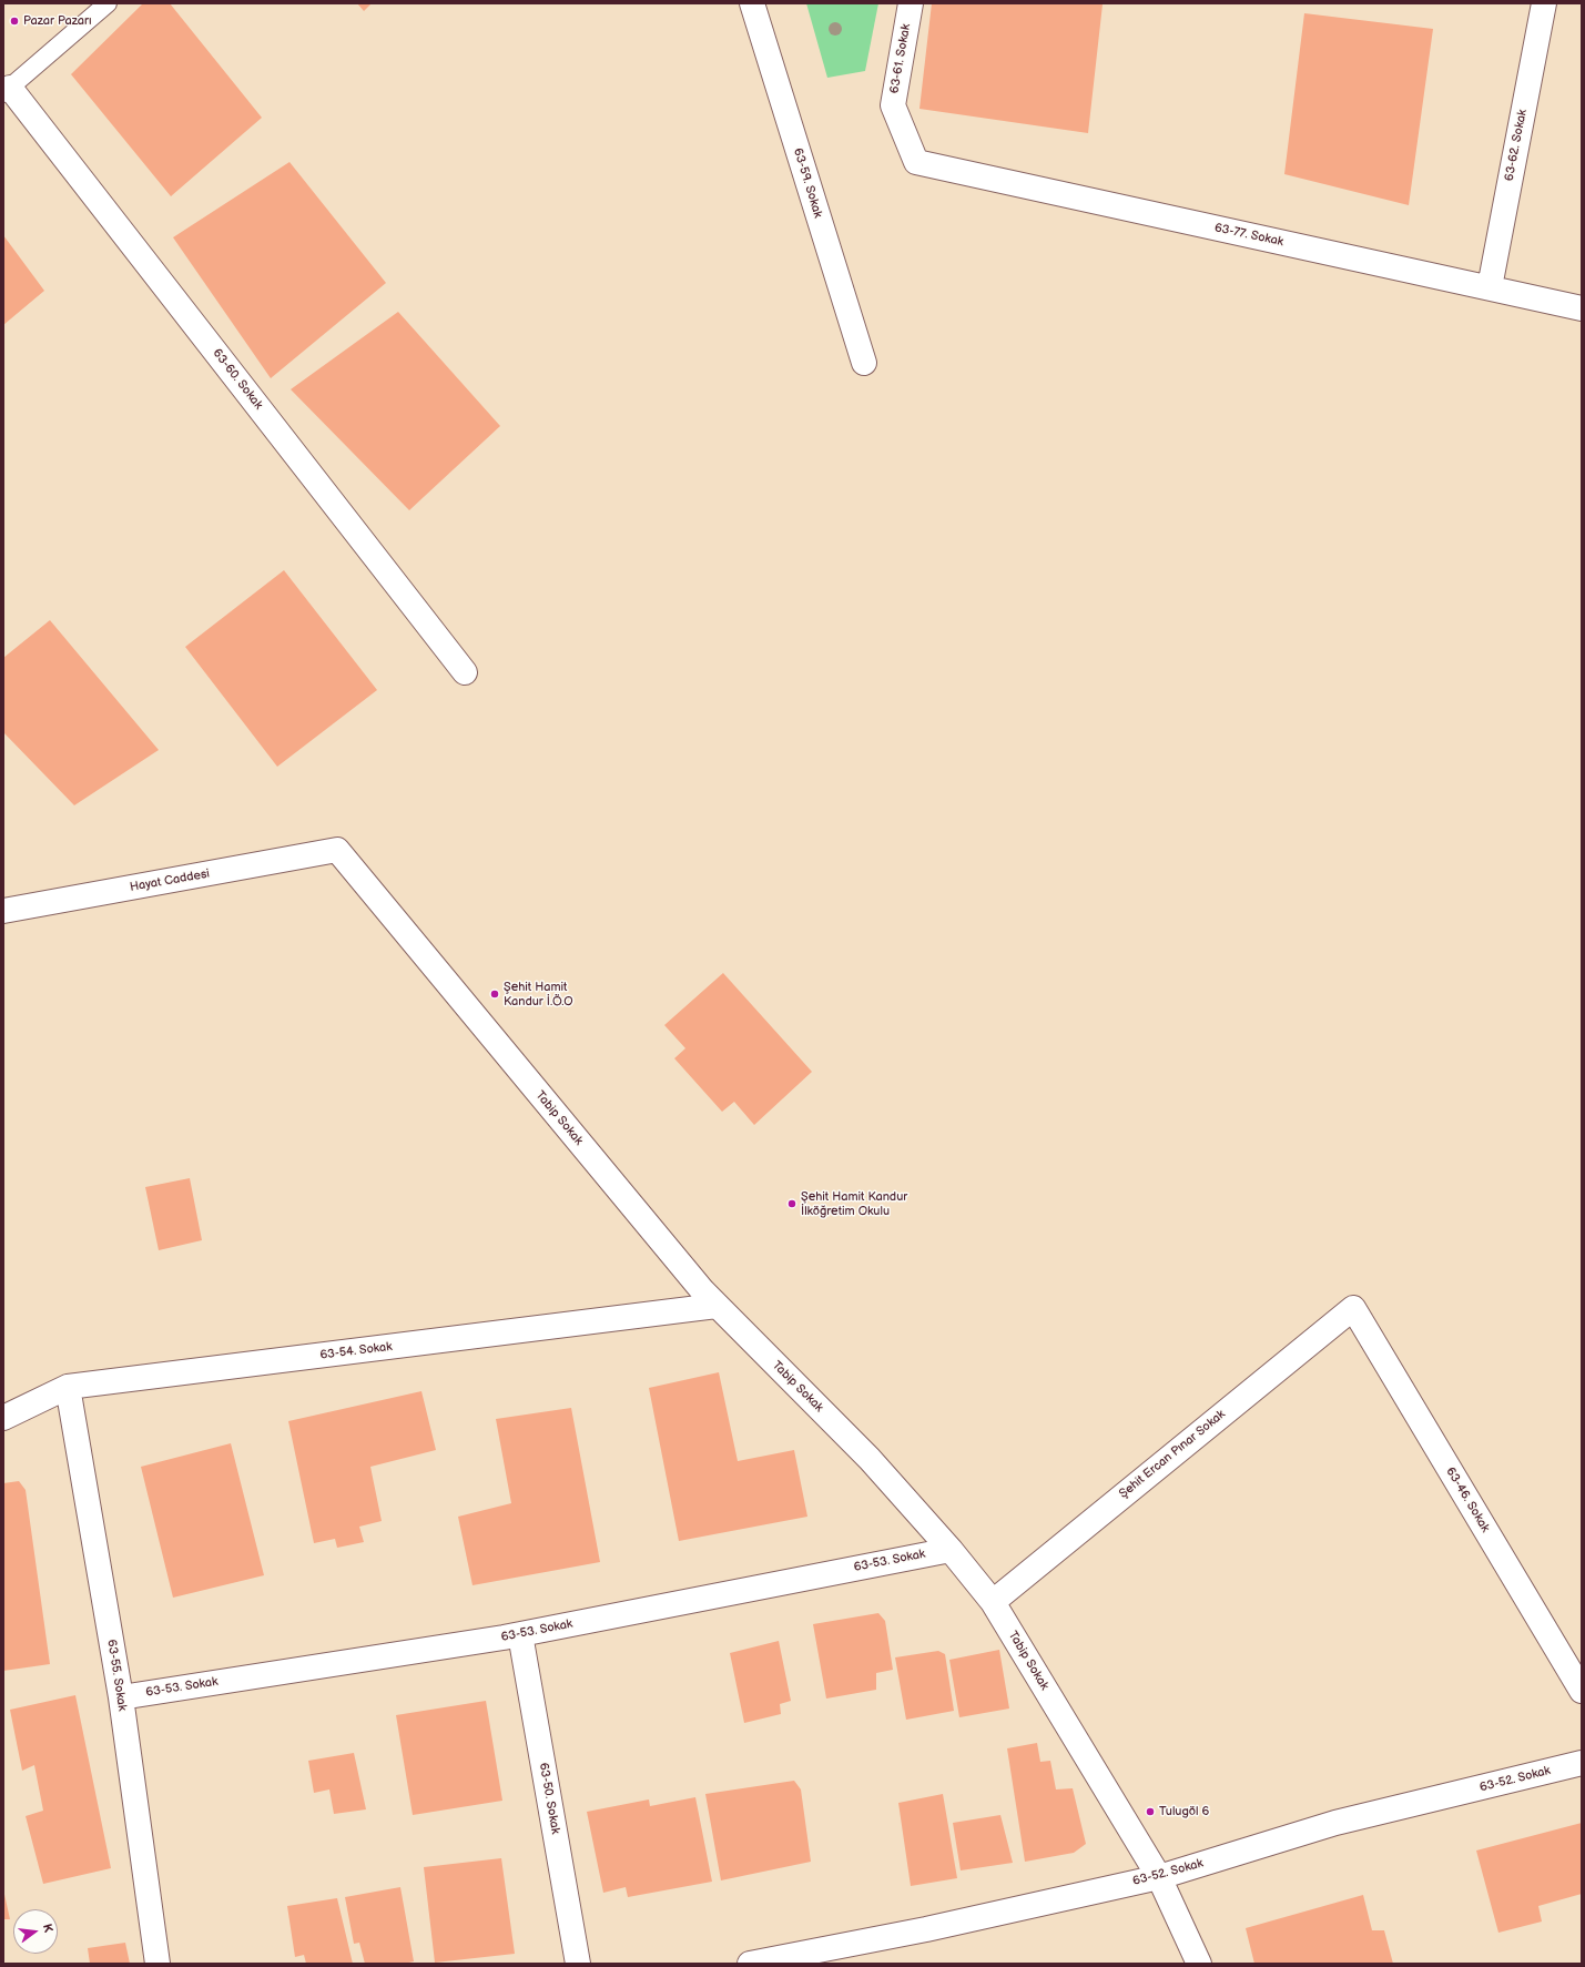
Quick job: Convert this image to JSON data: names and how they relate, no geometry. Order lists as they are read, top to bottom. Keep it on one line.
{"streets":{"street":["63-61. Sokak","63-62. Sokak","63-59. Sokak","63-77. Sokak","63-60. Sokak","Hayat Caddesi","Tabip Sokak","63-54. Sokak","Şehit Ercan Pınar Sokak","63-46. Sokak","63-53. Sokak","63-55. Sokak","63-52. Sokak","63-50. Sokak"]},"crossings":[["63-61. Sokak","63-77. Sokak"],["63-62. Sokak","63-77. Sokak"],["Hayat Caddesi","Tabip Sokak"],["Tabip Sokak","63-54. Sokak"],["Tabip Sokak","Şehit Ercan Pınar Sokak"],["Tabip Sokak","63-53. Sokak"],["Tabip Sokak","63-52. Sokak"],["63-54. Sokak","63-55. Sokak"],["Şehit Ercan Pınar Sokak","63-46. Sokak"],["63-53. Sokak","63-55. Sokak"],["63-53. Sokak","63-50. Sokak"]],"places":["Pazar Pazarı","Şehit Hamit Kandur İ.Ö.O","Şehit Hamit Kandur İlköğretim Okulu","Tulugöl 6"],"north":"right"}
